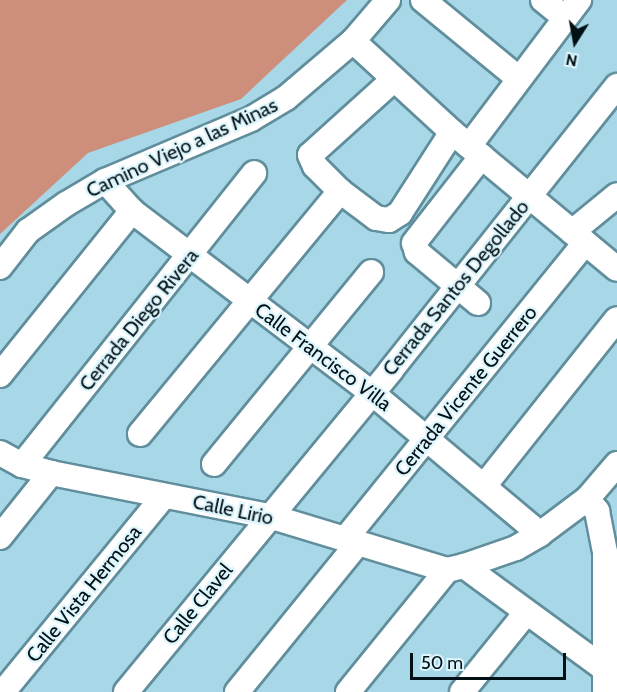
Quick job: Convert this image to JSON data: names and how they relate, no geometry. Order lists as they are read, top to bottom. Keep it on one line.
{"streets":{"street":["Camino Viejo a las Minas","Cerrada Santos Degollado","Cerrada Diego Rivera","Calle Francisco Villa","Cerrada Vicente Guerrero","Calle Lirio","Calle Vista Hermosa","Calle Clavel"]},"crossings":[["Camino Viejo a las Minas","Calle Francisco Villa"],["Cerrada Santos Degollado","Calle Francisco Villa"],["Cerrada Santos Degollado","Calle Lirio"],["Cerrada Santos Degollado","Calle Clavel"],["Cerrada Diego Rivera","Calle Francisco Villa"],["Cerrada Diego Rivera","Calle Lirio"],["Calle Francisco Villa","Cerrada Vicente Guerrero"],["Cerrada Vicente Guerrero","Calle Lirio"],["Calle Lirio","Calle Vista Hermosa"],["Calle Lirio","Calle Clavel"]],"scale_bar":"50 m","north":"bottom"}
